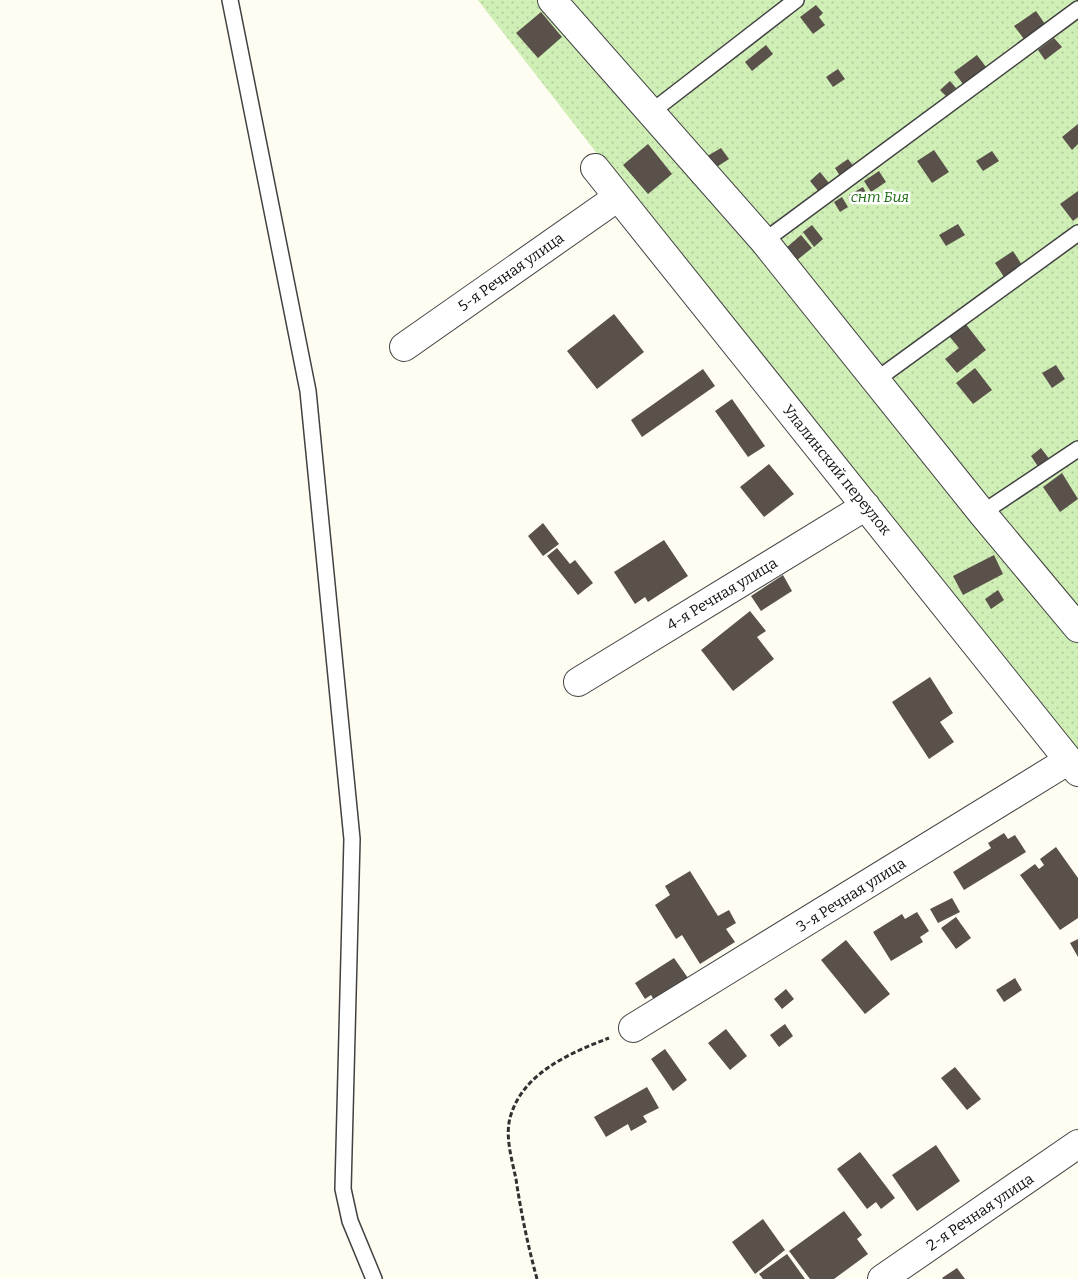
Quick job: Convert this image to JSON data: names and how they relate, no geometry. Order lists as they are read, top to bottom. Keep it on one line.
{"streets":{"street":["5-я Речная улица","Улалинский переулок","4-я Речная улица","3-я Речная улица","2-я Речная улица"]},"crossings":[["5-я Речная улица","Улалинский переулок"],["Улалинский переулок","4-я Речная улица"],["Улалинский переулок","3-я Речная улица"]],"parks":["снт Бия"]}
